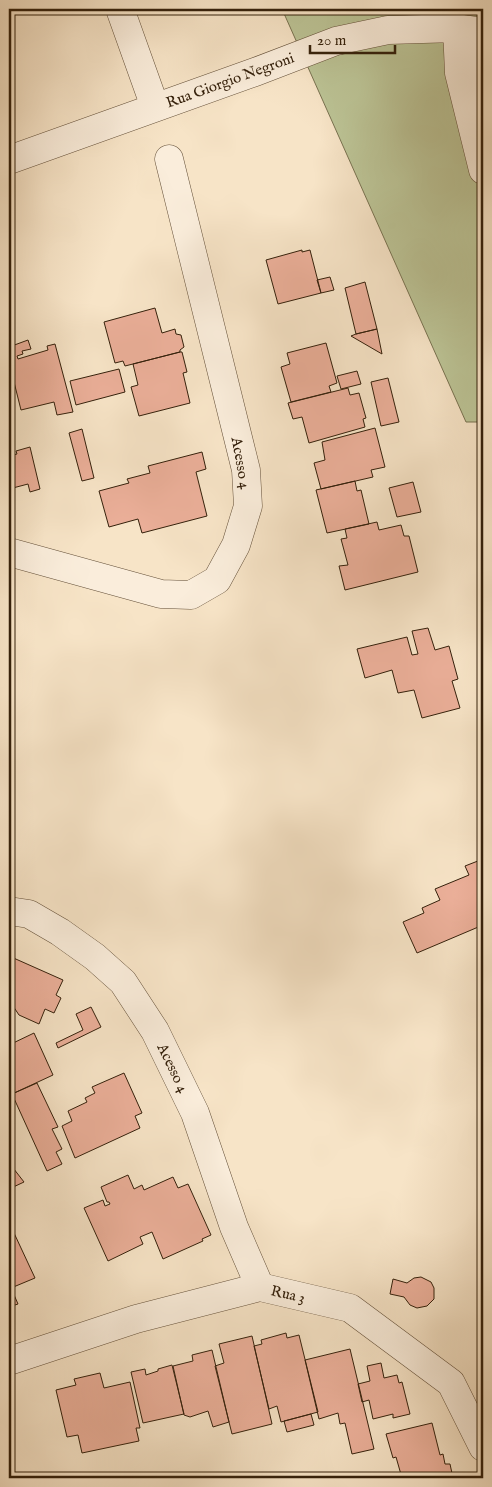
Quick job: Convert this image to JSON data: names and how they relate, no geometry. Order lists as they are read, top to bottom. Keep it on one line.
{"streets":{"street":["Rua Giorgio Negroni","Acesso 4","Rua 3"]},"crossings":[["Acesso 4","Rua 3"]],"scale_bar":"20 m"}
